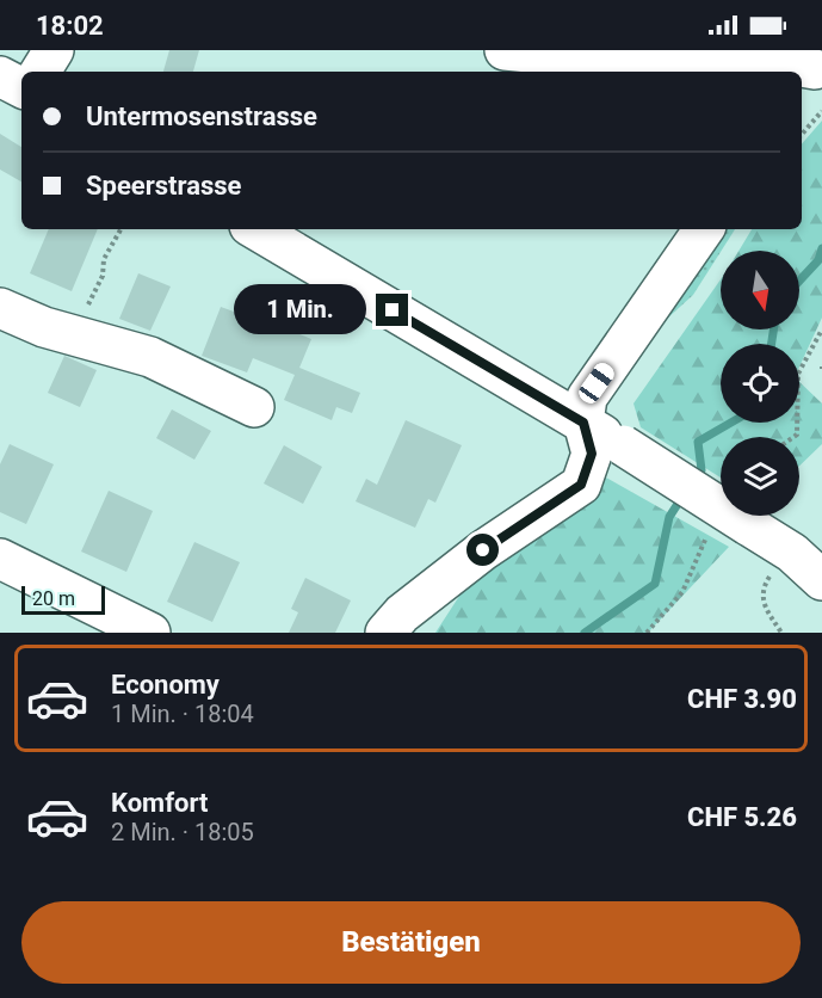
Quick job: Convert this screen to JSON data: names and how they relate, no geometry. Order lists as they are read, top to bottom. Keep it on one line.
{"scale_bar":"20 m","north":"bottom","page":{"status":"18:02","banner":["Untermosenstrasse","Speerstrasse"],"bubble":"1 Min.","scale":"20 m","list":[{"name":"Economy","note":"1 Min. · 18:04","value":"CHF 3.90"},{"name":"Komfort","note":"2 Min. · 18:05","value":"CHF 5.26"}],"buttons":"Bestätigen"}}
